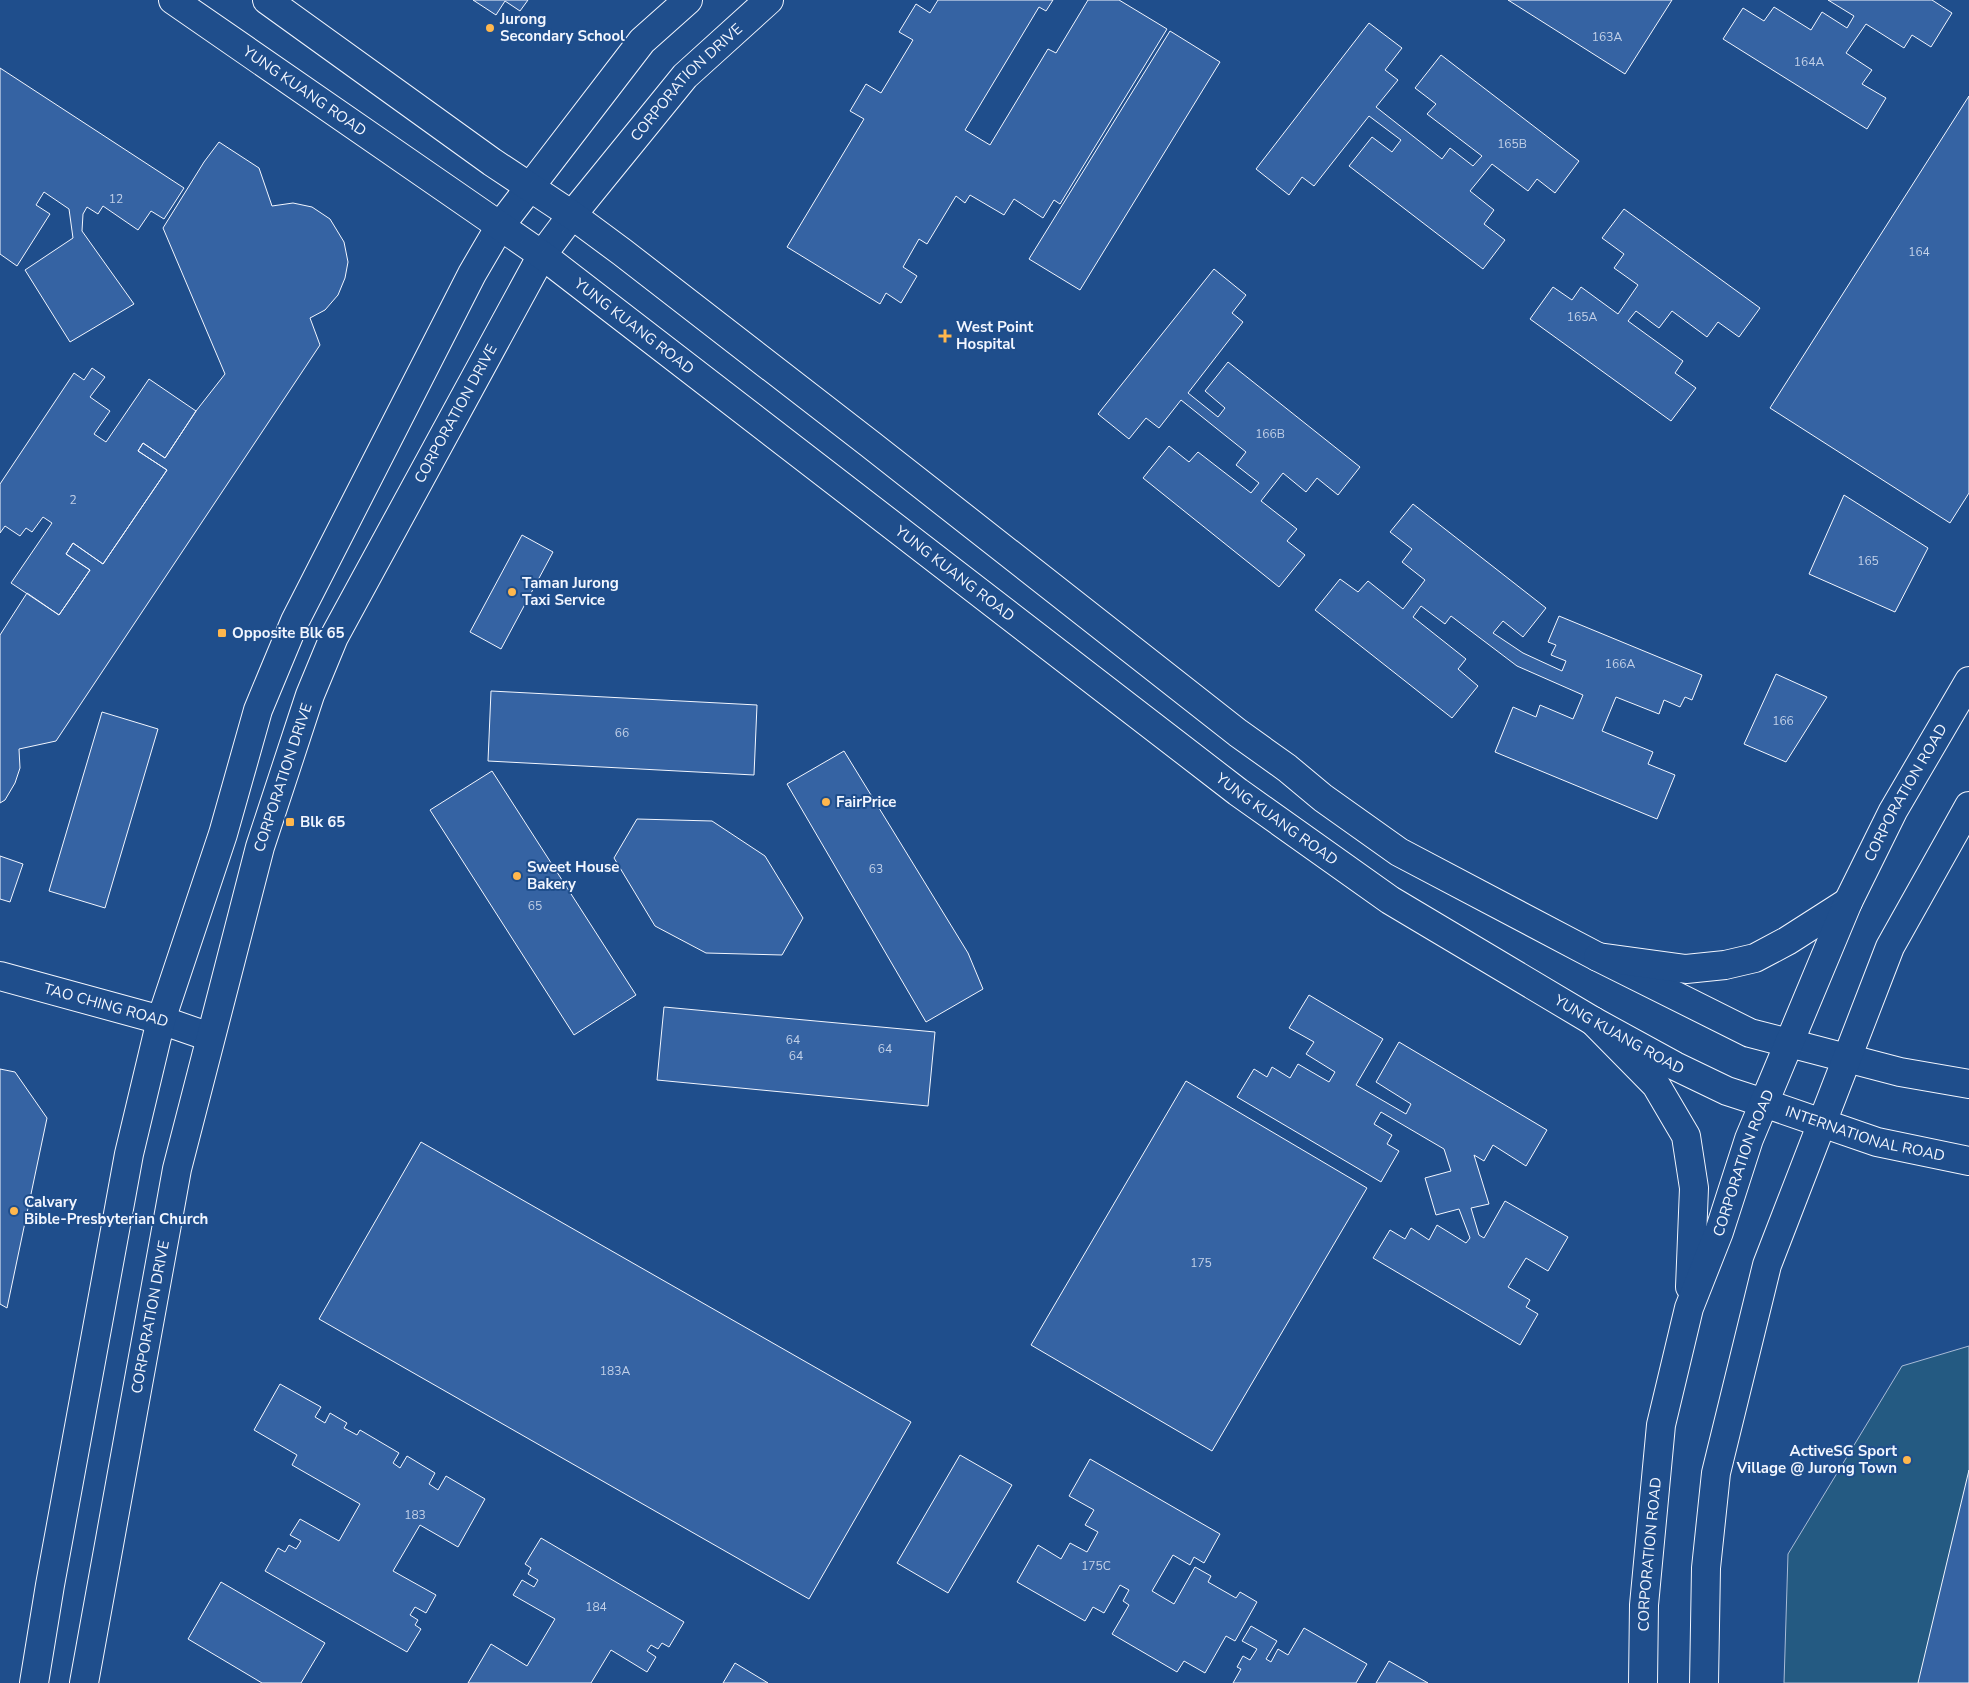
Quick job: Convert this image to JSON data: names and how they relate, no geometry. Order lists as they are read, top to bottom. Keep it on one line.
{"streets":{"street":["CORPORATION DRIVE","YUNG KUANG ROAD","CORPORATION ROAD","TAO CHING ROAD","INTERNATIONAL ROAD"]},"crossings":[["CORPORATION DRIVE","YUNG KUANG ROAD"],["CORPORATION DRIVE","TAO CHING ROAD"],["YUNG KUANG ROAD","CORPORATION ROAD"],["YUNG KUANG ROAD","INTERNATIONAL ROAD"],["CORPORATION ROAD","INTERNATIONAL ROAD"]],"places":{"other":["Jurong Secondary School","Taman Jurong Taxi Service","FairPrice","Sweet House Bakery","Calvary Bible-Presbyterian Church","ActiveSG Sport Village @ Jurong Town"],"health":["West Point Hospital"],"transit":["Opposite Blk 65","Blk 65"]},"house_numbers":["163A","164A","165B","12","164","165A","166B","2","165","166A","166","66","63","65","64","64","64","175","183A","183","175C","184"]}
